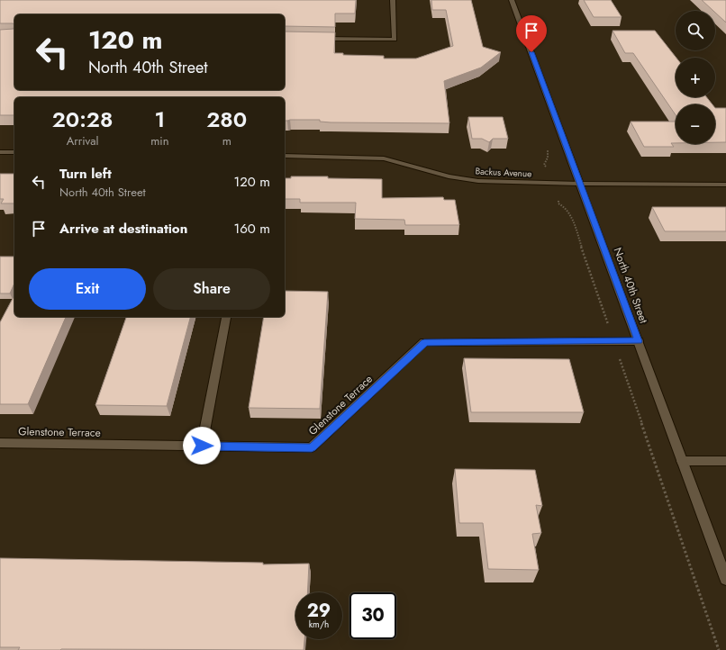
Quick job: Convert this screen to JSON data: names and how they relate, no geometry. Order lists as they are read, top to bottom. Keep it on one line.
{"streets":{"street":["Backus Avenue","North 40th Street","Glenstone Terrace"]},"crossings":[["Backus Avenue","North 40th Street"],["North 40th Street","Glenstone Terrace"]],"page":{"map_buttons":["+","−"],"turn":["120 m","North 40th Street"],"eta":["20:28","Arrival","1","min","280","m"],"list":[{"name":"Turn left","note":"North 40th Street","value":"120 m"},{"name":"Arrive at destination","value":"160 m"}],"buttons":["Exit","Share"],"speed":"29 km/h","limit":"30"}}
